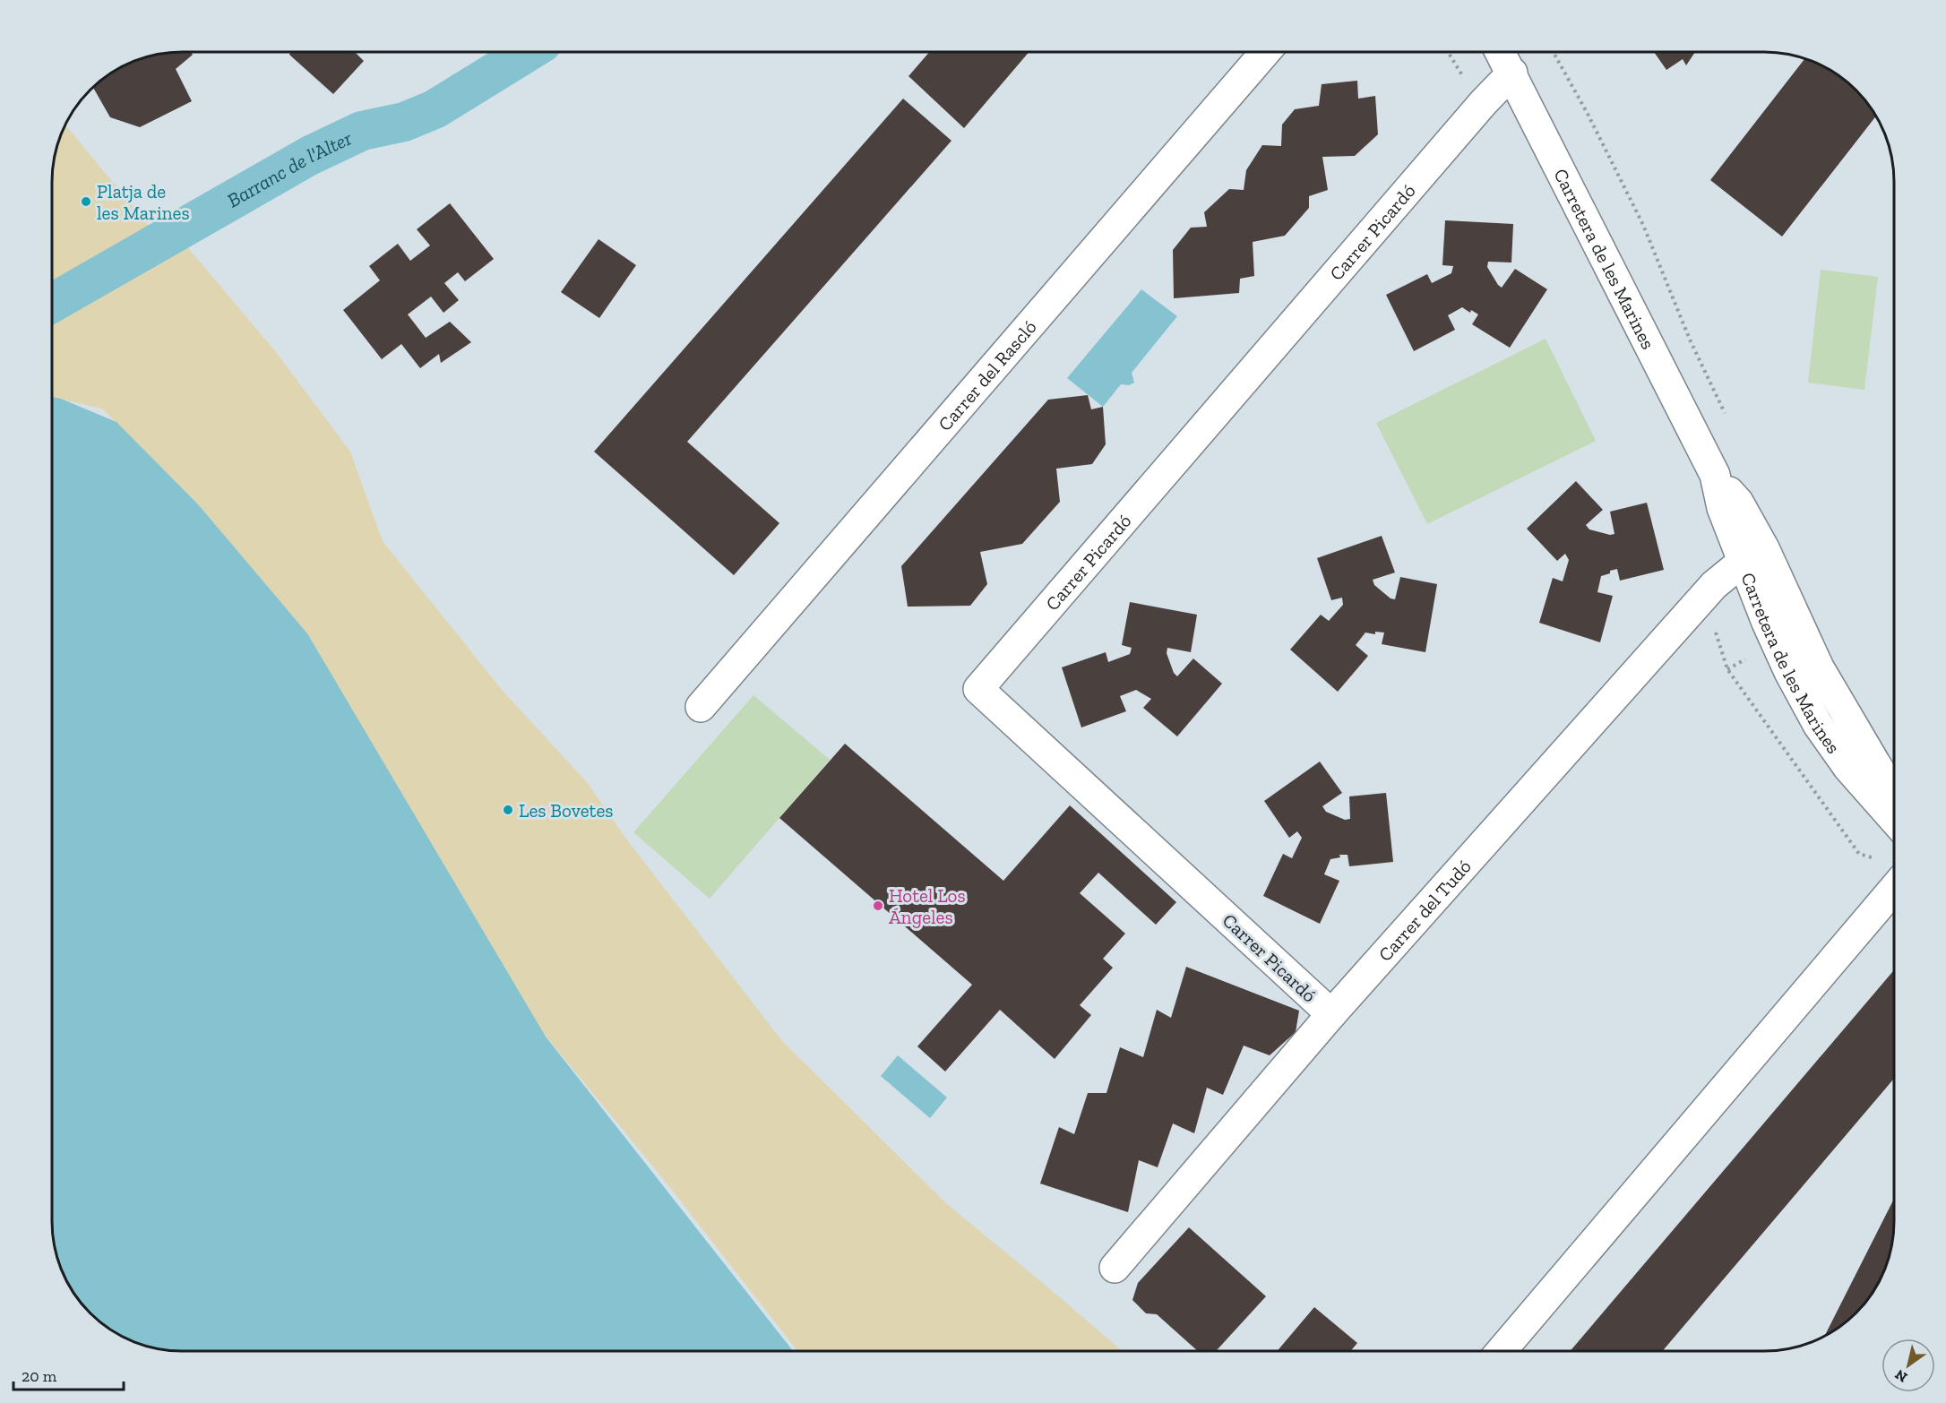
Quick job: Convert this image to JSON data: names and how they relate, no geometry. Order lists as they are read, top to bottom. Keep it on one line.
{"streets":{"street":["Carrer Picardó","Carretera de les Marines","Carrer del Rascló","Carrer del Tudó"]},"crossings":[["Carrer Picardó","Carretera de les Marines"],["Carrer Picardó","Carrer del Tudó"],["Carretera de les Marines","Carrer del Tudó"]],"water":["Barranc de l'Alter"],"places":["Platja de les Marines","Les Bovetes","Hotel Los Ángeles"],"scale_bar":"20 m","north":"bottom left"}
